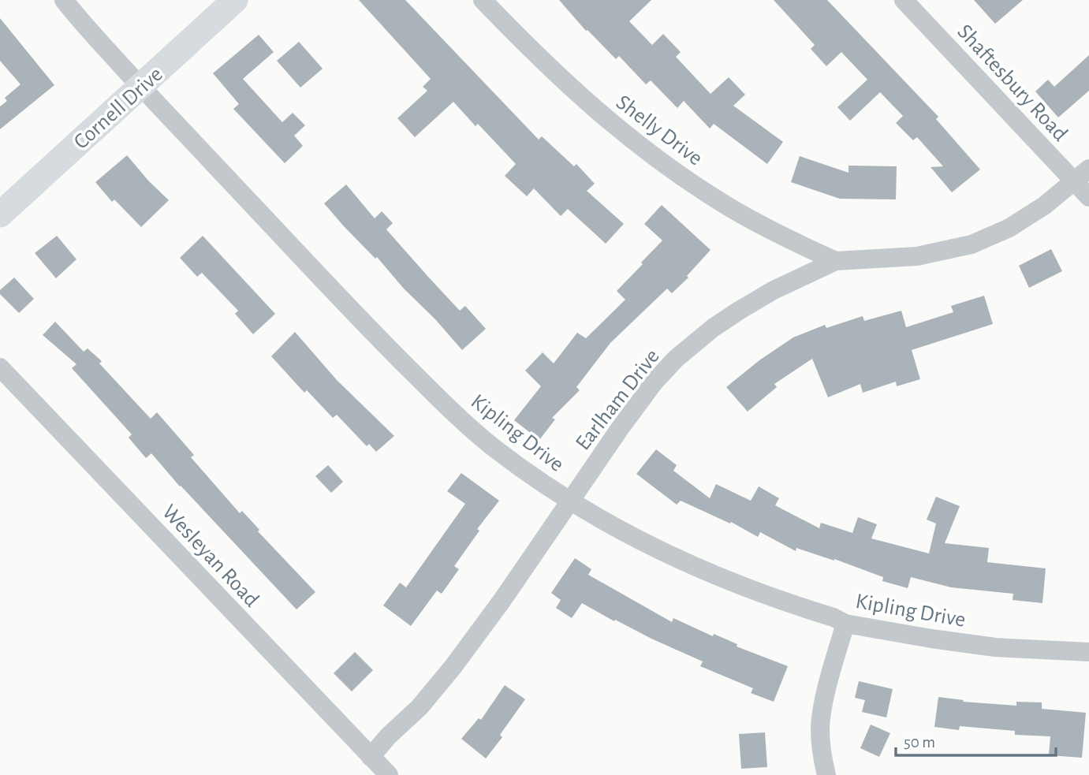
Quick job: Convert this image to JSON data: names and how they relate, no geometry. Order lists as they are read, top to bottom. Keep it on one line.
{"streets":{"street":["Shaftesbury Road","Cornell Drive","Shelly Drive","Earlham Drive","Kipling Drive","Wesleyan Road"]},"crossings":[["Shaftesbury Road","Earlham Drive"],["Cornell Drive","Kipling Drive"],["Shelly Drive","Earlham Drive"],["Earlham Drive","Kipling Drive"],["Earlham Drive","Wesleyan Road"]],"scale_bar":"50 m"}
